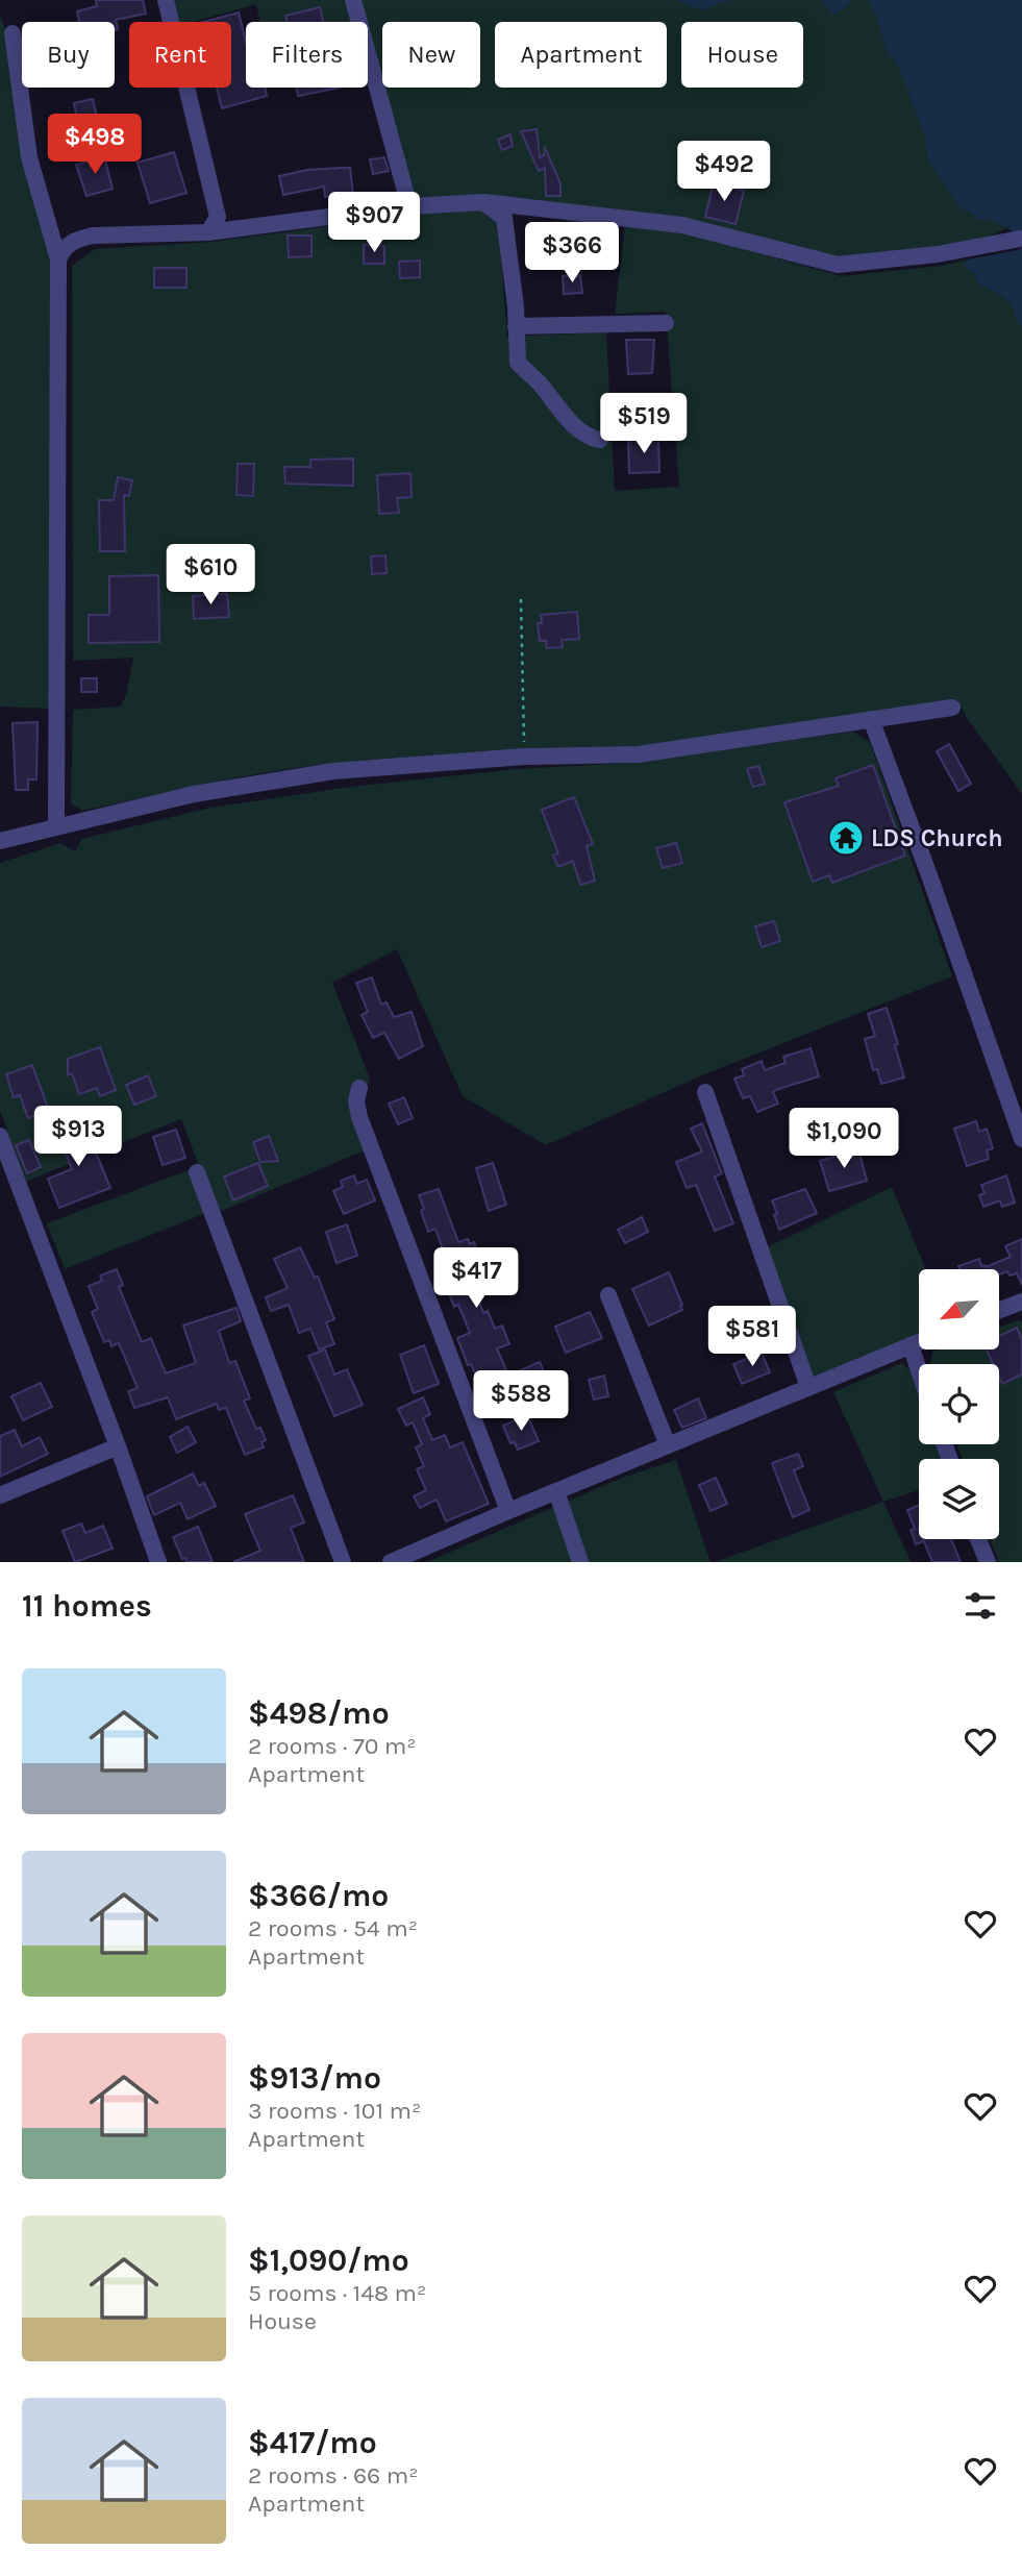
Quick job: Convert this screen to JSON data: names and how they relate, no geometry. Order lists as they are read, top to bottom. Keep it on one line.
{"places":{"temple":["LDS Church"]},"north":"bottom left","page":{"chip":["Buy","Rent","Filters","New","Apartment","House"],"price":["$498","$492","$907","$366","$519","$610","$913","$1,090","$417","$581","$588"],"heading":"11 homes","list":[{"name":"$498/mo","note":"2 rooms · 70 m² · Apartment"},{"name":"$366/mo","note":"2 rooms · 54 m² · Apartment"},{"name":"$913/mo","note":"3 rooms · 101 m² · Apartment"},{"name":"$1,090/mo","note":"5 rooms · 148 m² · House"},{"name":"$417/mo","note":"2 rooms · 66 m² · Apartment"}]}}
